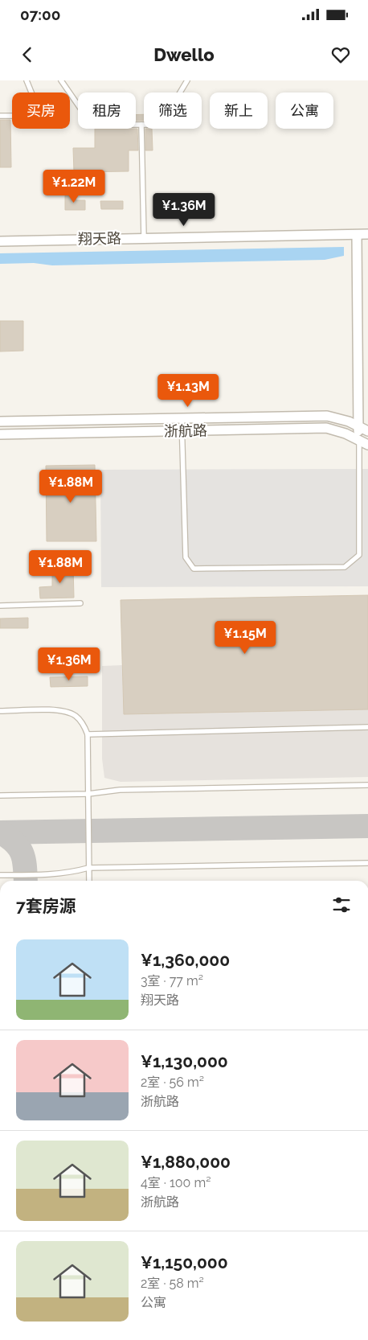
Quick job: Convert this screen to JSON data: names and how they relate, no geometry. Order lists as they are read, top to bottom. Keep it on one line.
{"streets":{"street":["翔天路","浙航路"]},"page":{"status":"07:00","header":"Dwello","chip":["买房","租房","筛选","新上","公寓"],"price":["¥1.22M","¥1.36M","¥1.13M","¥1.88M","¥1.88M","¥1.15M","¥1.36M"],"heading":"7套房源","list":[{"name":"¥1,360,000","note":"3室 · 77 m² · 翔天路"},{"name":"¥1,130,000","note":"2室 · 56 m² · 浙航路"},{"name":"¥1,880,000","note":"4室 · 100 m² · 浙航路"},{"name":"¥1,150,000","note":"2室 · 58 m² · 公寓"}]}}
